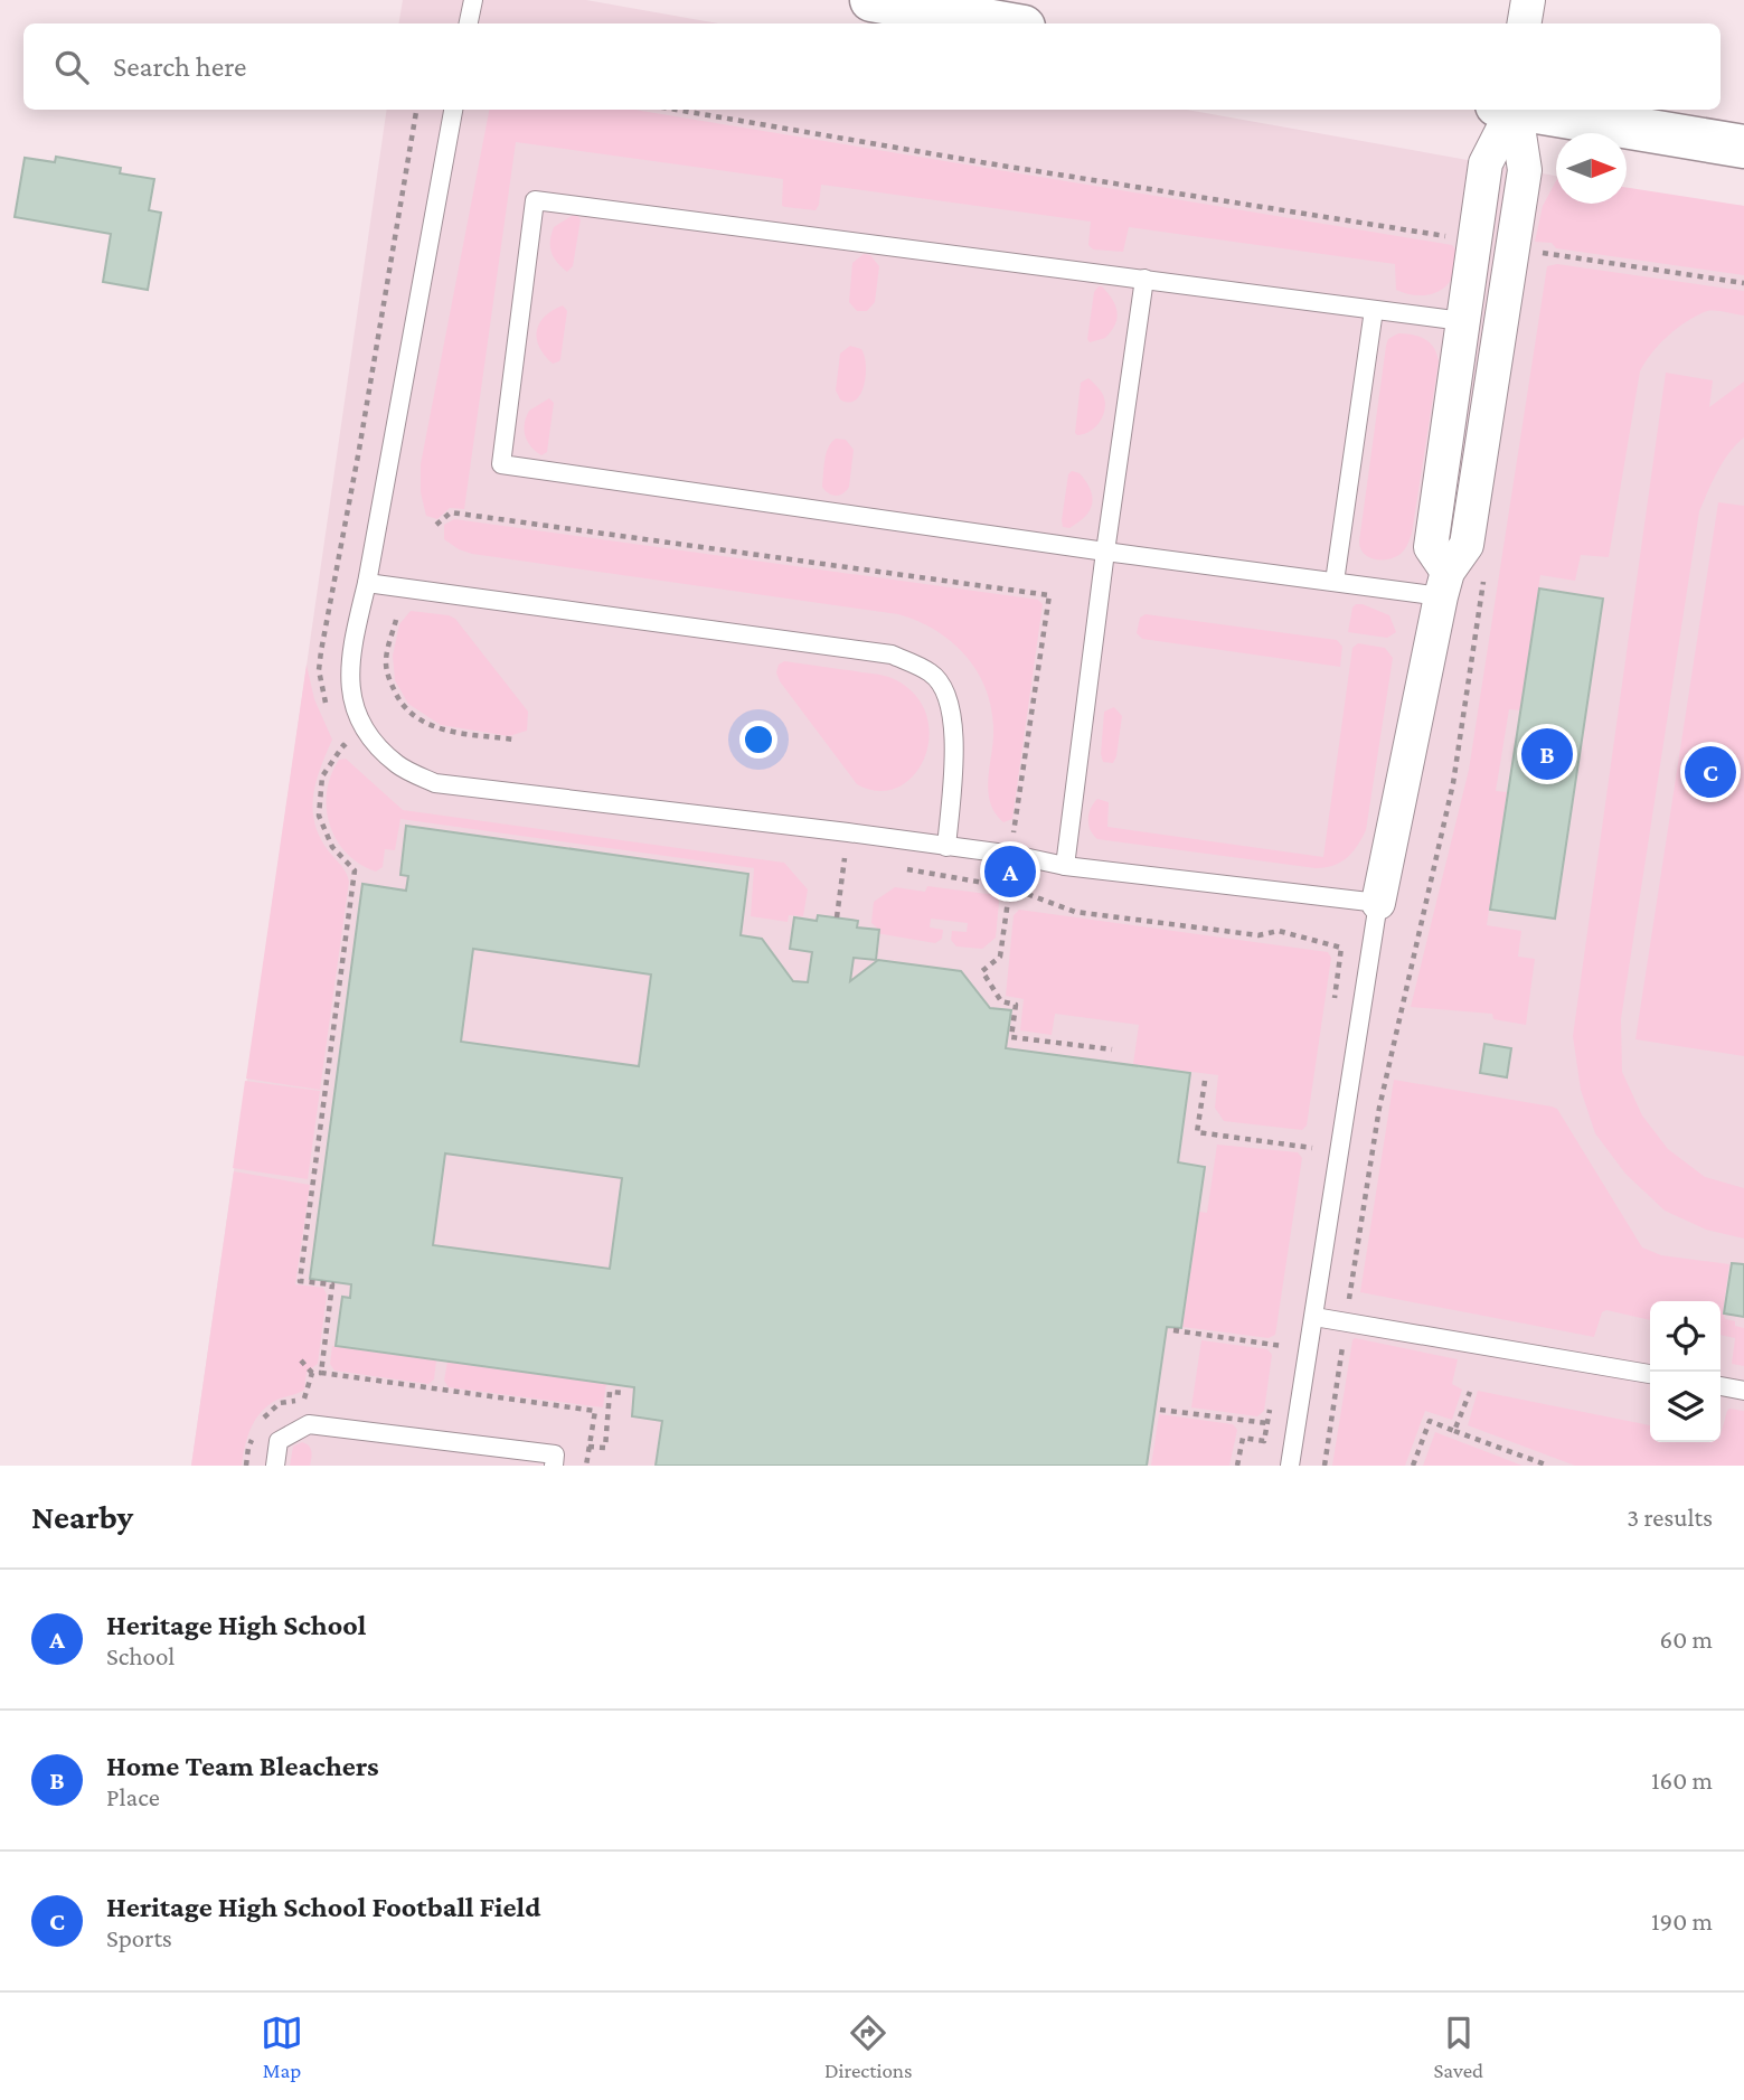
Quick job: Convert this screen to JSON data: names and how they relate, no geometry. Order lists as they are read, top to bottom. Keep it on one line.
{"north":"right","page":{"search":"Search here","pins":["B","C","A"],"heading":["Nearby","3 results"],"list":[{"mark":"A","name":"Heritage High School","note":"School","value":"60 m"},{"mark":"B","name":"Home Team Bleachers","note":"Place","value":"160 m"},{"mark":"C","name":"Heritage High School Football Field","note":"Sports","value":"190 m"}],"nav":["Map","Directions","Saved"]}}
